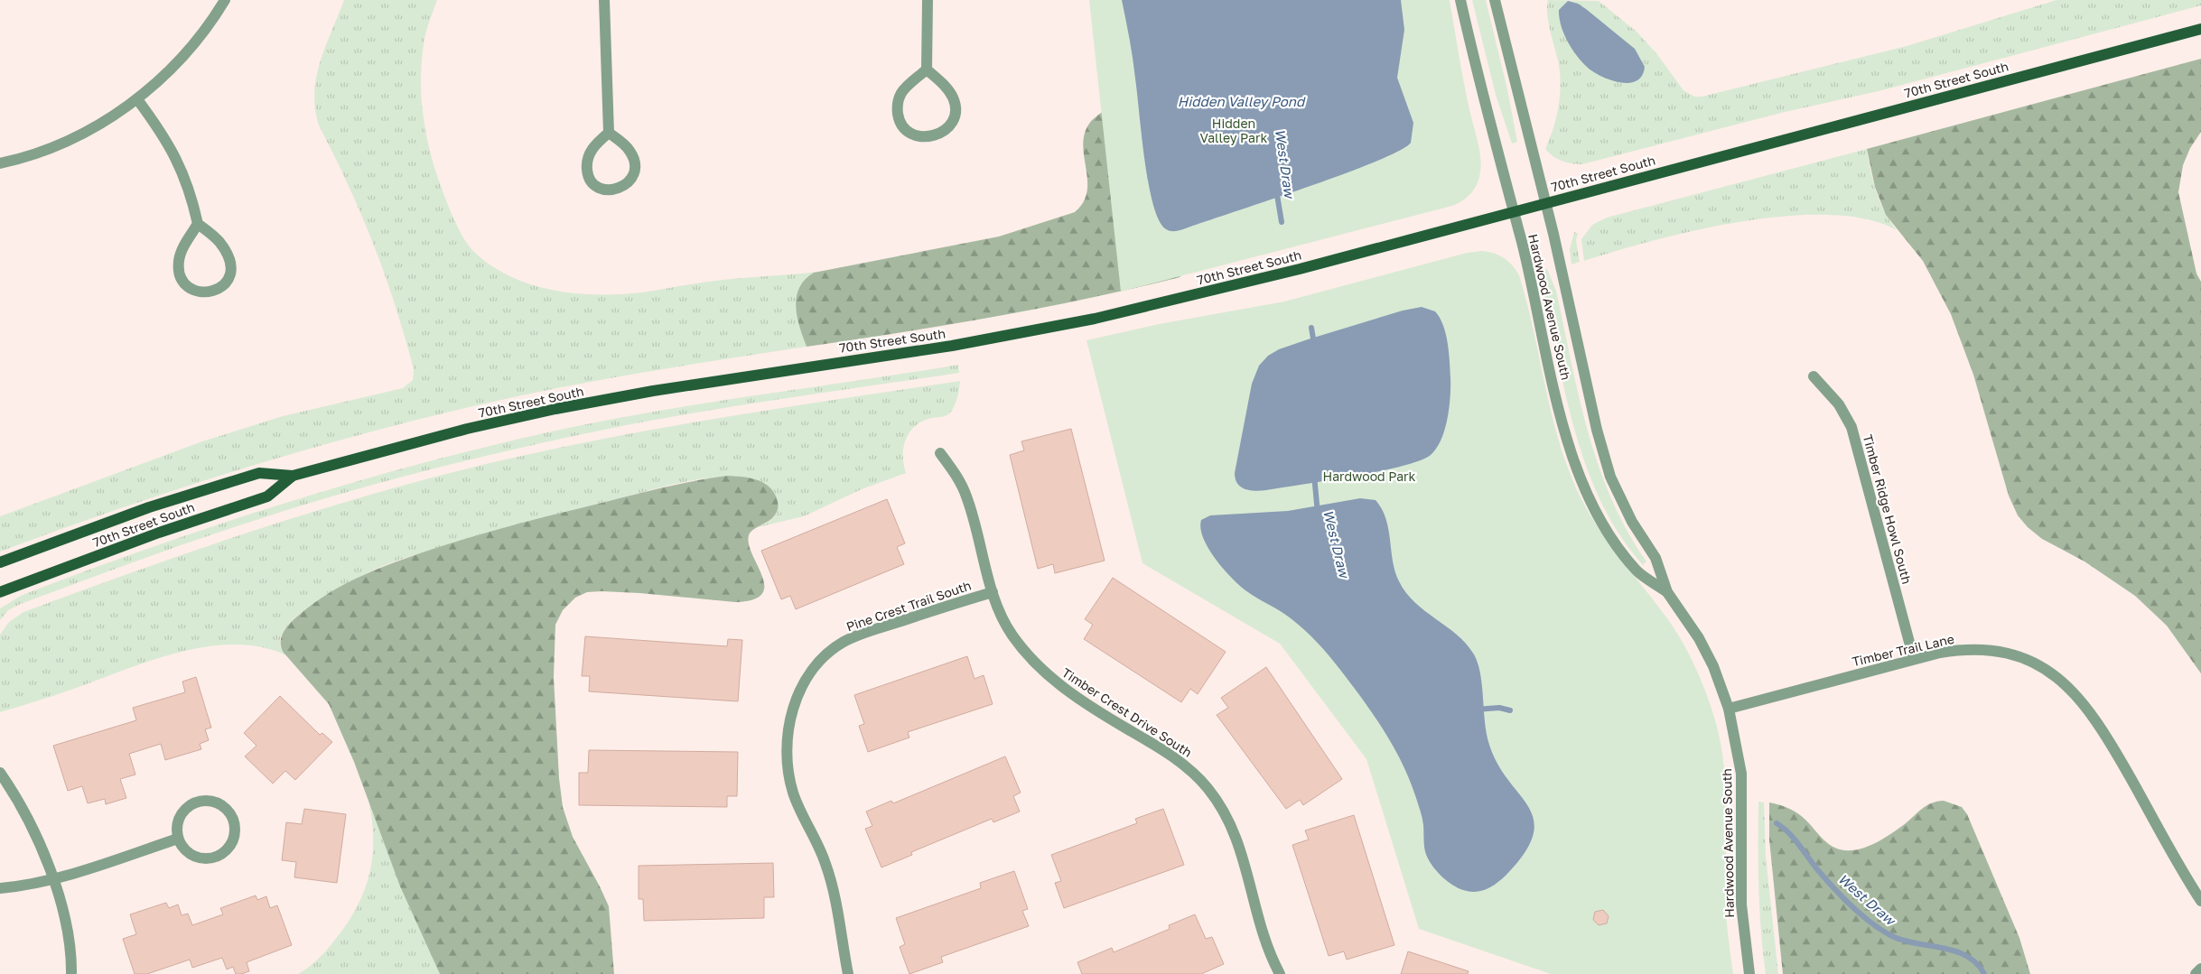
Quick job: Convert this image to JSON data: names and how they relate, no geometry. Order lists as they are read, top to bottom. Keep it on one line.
{"streets":{"main road":["70th Street South"],"street":["Hardwood Avenue South","Timber Ridge Howl South","Pine Crest Trail South","Timber Trail Lane","Timber Crest Drive South"]},"crossings":[["70th Street South","Hardwood Avenue South"],["Hardwood Avenue South","Timber Trail Lane"],["Timber Ridge Howl South","Timber Trail Lane"],["Pine Crest Trail South","Timber Crest Drive South"]],"water":["Hidden Valley Pond","West Draw"],"parks":["Hidden Valley Park","Hardwood Park"]}
